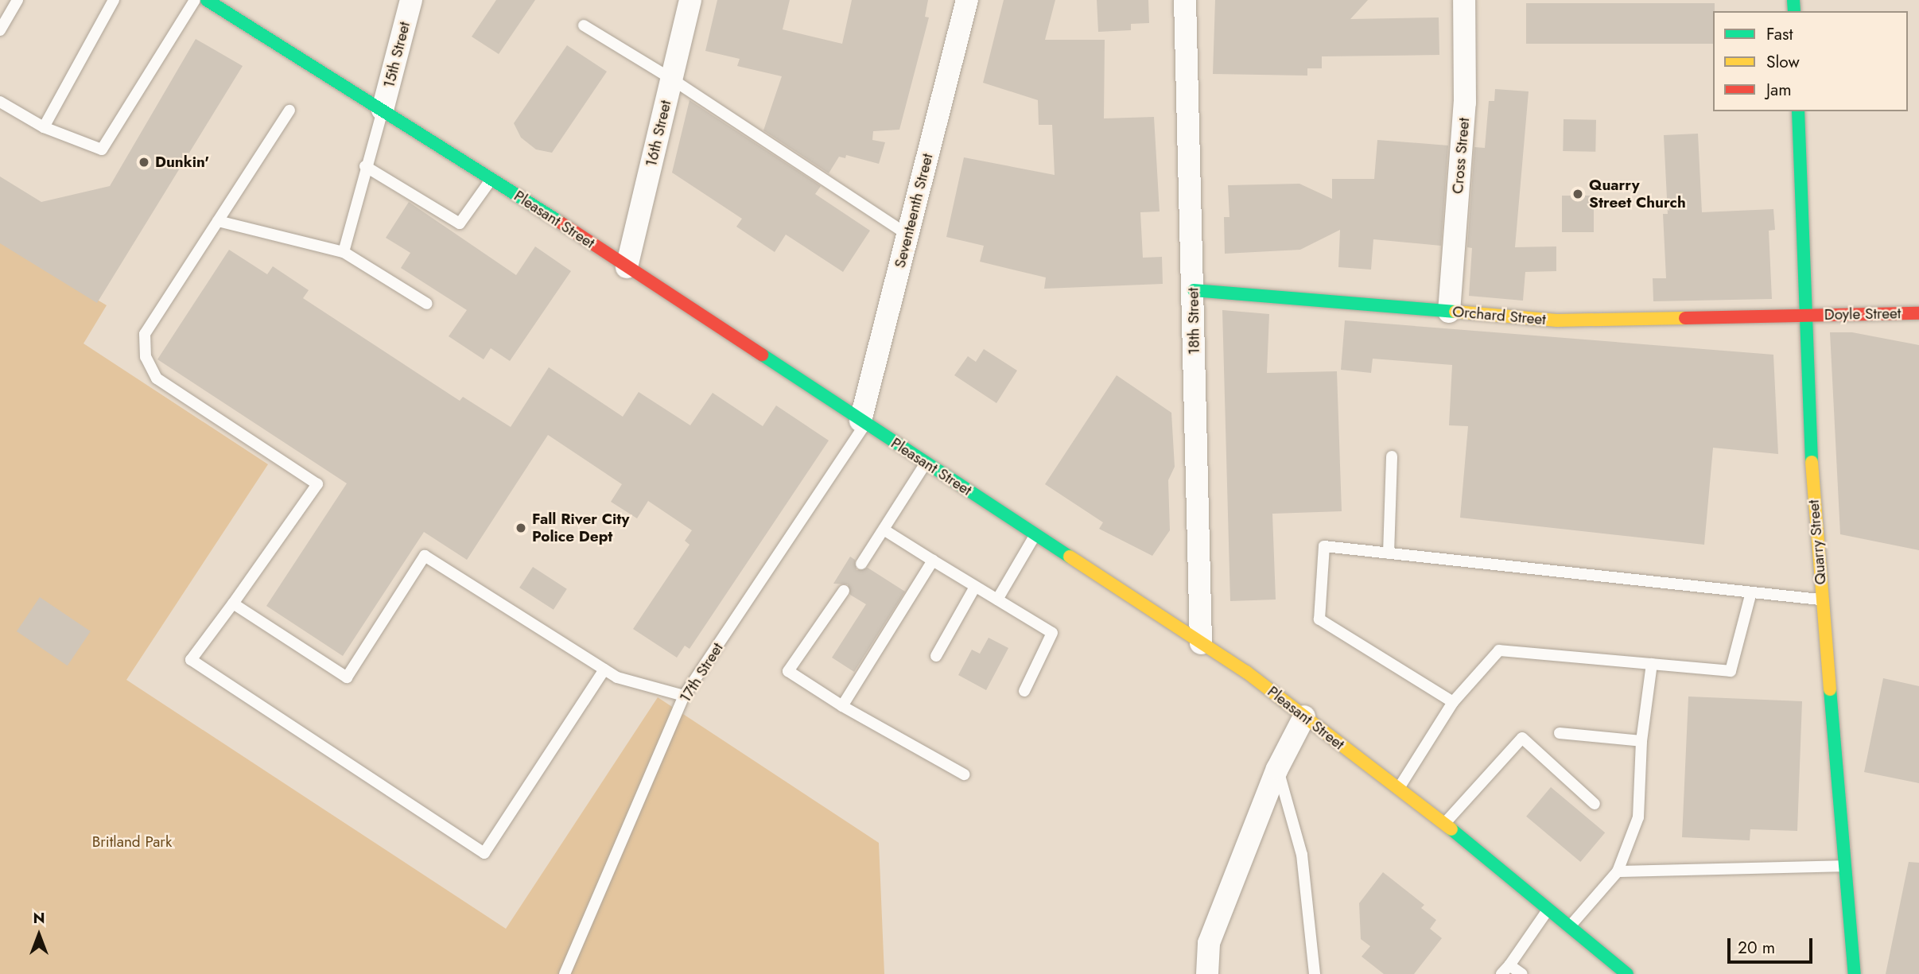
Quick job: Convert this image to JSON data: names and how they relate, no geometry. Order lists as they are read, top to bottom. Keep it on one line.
{"streets":{"main road":["Pleasant Street","Doyle Street","Orchard Street","Quarry Street"],"street":["15th Street","16th Street","Cross Street","Seventeenth Street","18th Street"],"lane":["17th Street"]},"crossings":[["15th Street","Pleasant Street"],["16th Street","Pleasant Street"],["Cross Street","Orchard Street"],["Seventeenth Street","Pleasant Street"],["Seventeenth Street","17th Street"],["Pleasant Street","18th Street"],["Pleasant Street","17th Street"],["Doyle Street","Orchard Street"],["Doyle Street","Quarry Street"],["Orchard Street","18th Street"],["Orchard Street","Quarry Street"]],"parks":["Britland Park"],"places":["Dunkin'","Quarry Street Church","Fall River City Police Dept"],"legend":["Fast","Slow","Jam"],"scale_bar":"20 m","north":"top"}
